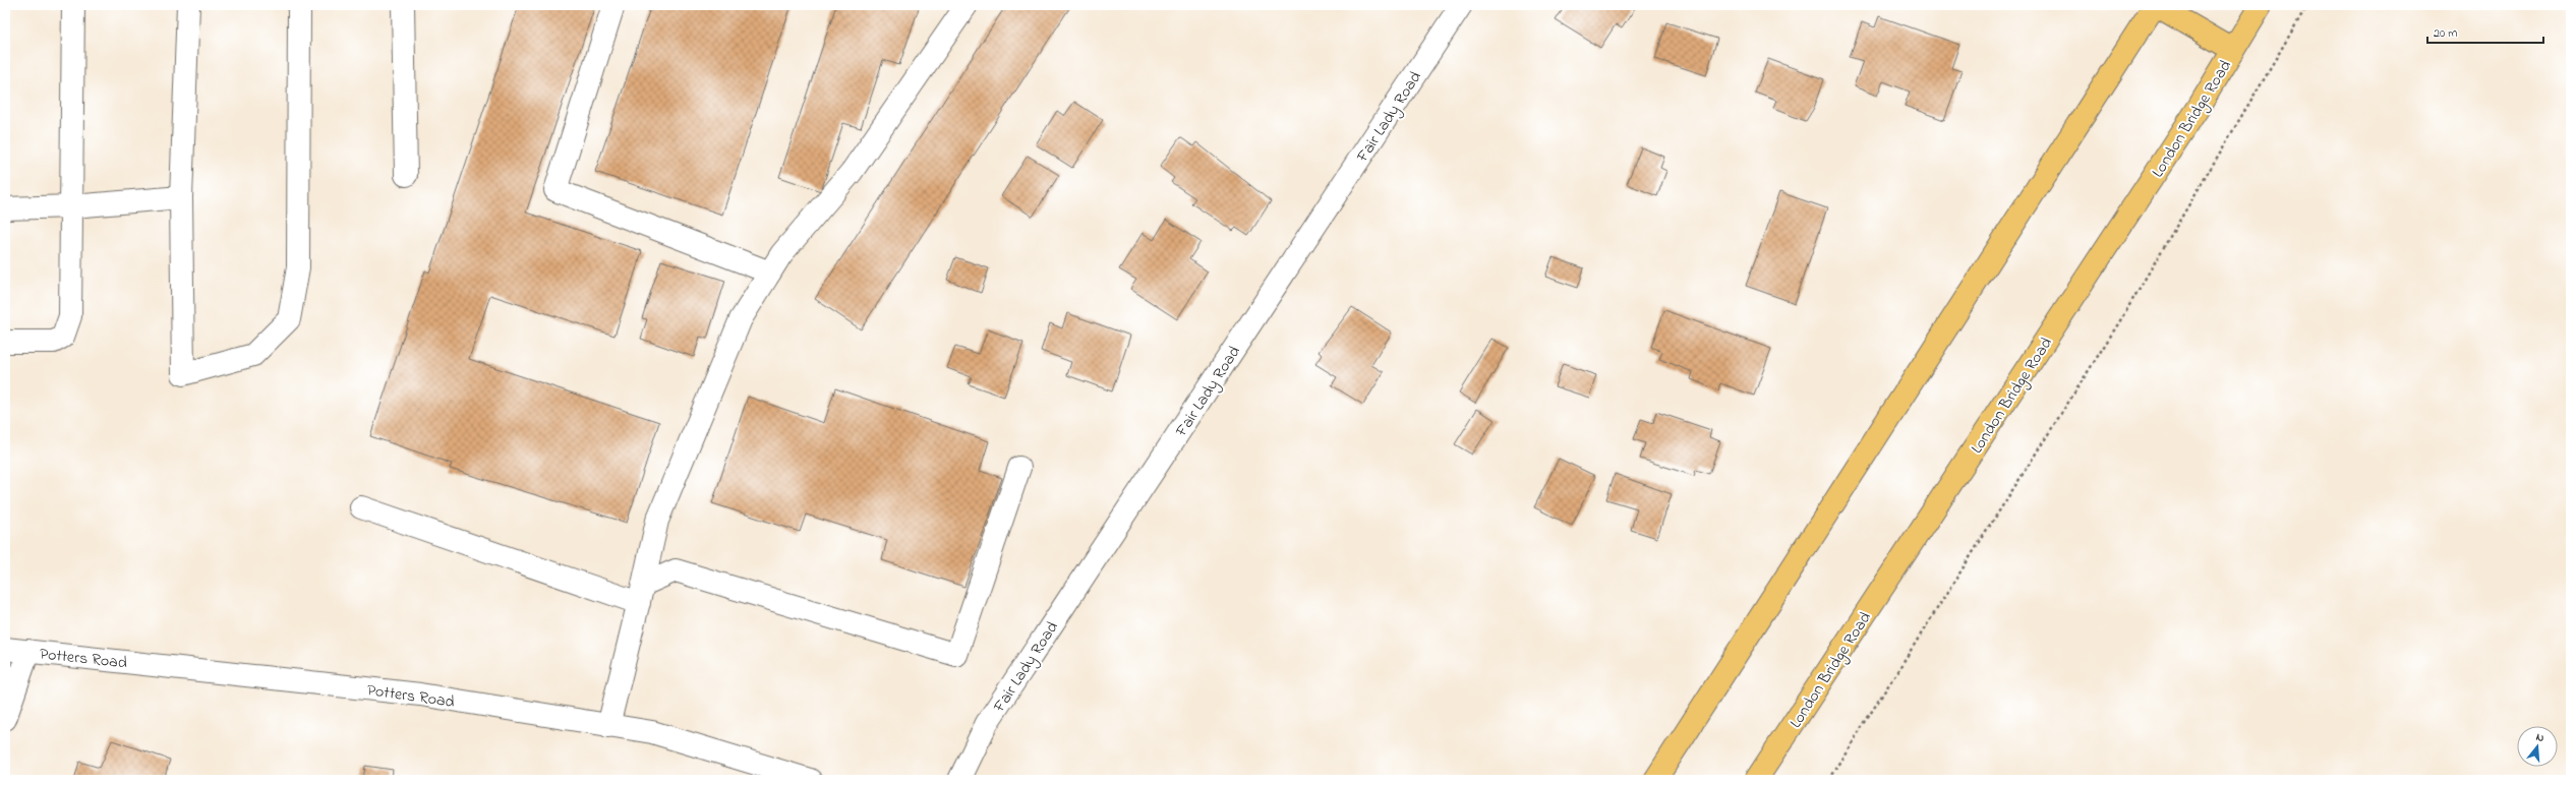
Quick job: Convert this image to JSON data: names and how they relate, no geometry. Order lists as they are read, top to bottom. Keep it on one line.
{"streets":{"main road":["London Bridge Road"],"street":["Fair Lady Road","Potters Road"]},"scale_bar":"20 m","north":"top"}
